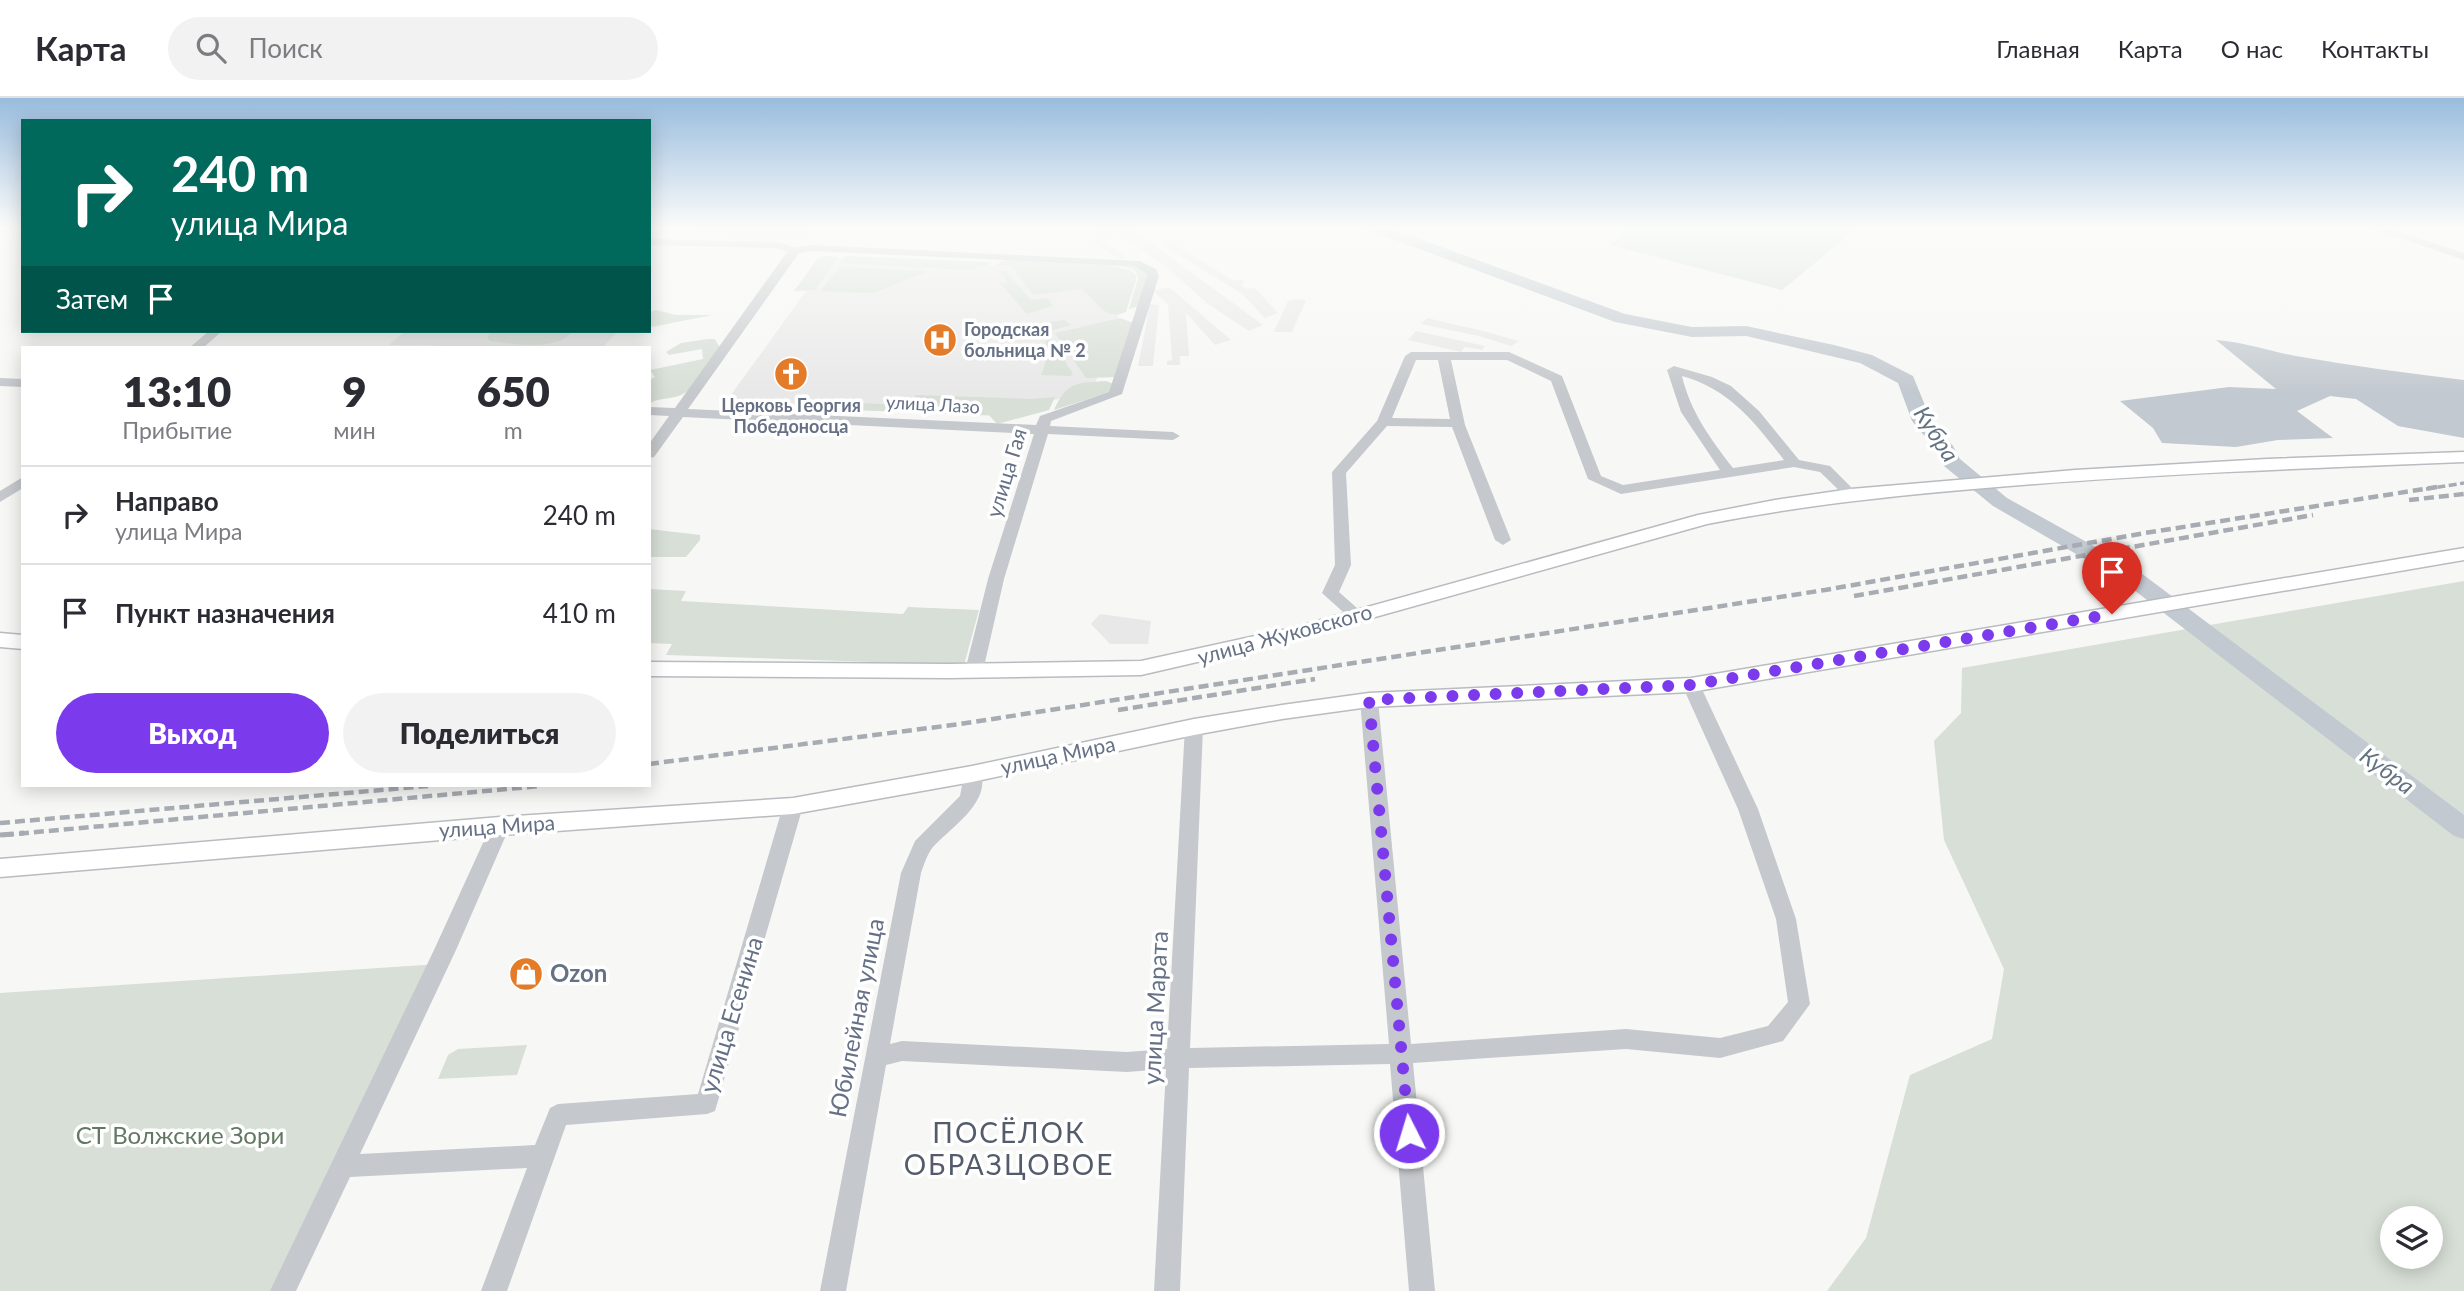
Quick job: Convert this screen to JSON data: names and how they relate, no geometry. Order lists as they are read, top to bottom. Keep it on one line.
{"streets":{"main road":["улица Жуковского","улица Мира"],"street":["улица Лазо","улица Гая","улица Марата","улица Есенина","Юбилейная улица"]},"crossings":[["улица Лазо","улица Гая"],["улица Гая","улица Жуковского"],["улица Мира","улица Марата"],["улица Мира","улица Есенина"],["улица Мира","Юбилейная улица"]],"districts":["ПОСЁЛОК ОБРАЗЦОВОЕ"],"water":["Кубра"],"parks":["СТ Волжские Зори"],"places":{"hospital":["Городская больница № 2"],"church":["Церковь Георгия Победоносца"],"shop":["Ozon"]},"page":{"header":"Карта","search":"Поиск","nav":["Главная","Карта","О нас","Контакты"],"turn":["240 m","улица Мира"],"then":"Затем","eta":["13:10","Прибытие","9","мин","650","m"],"list":[{"name":"Направо","note":"улица Мира","value":"240 m"},{"name":"Пункт назначения","value":"410 m"}],"buttons":["Выход","Поделиться"]}}
